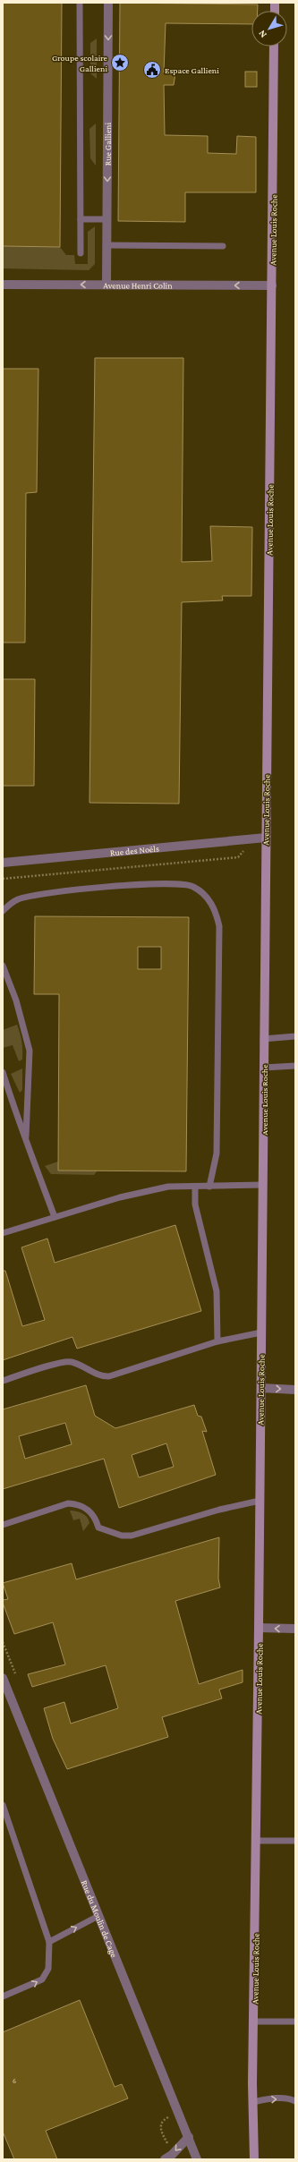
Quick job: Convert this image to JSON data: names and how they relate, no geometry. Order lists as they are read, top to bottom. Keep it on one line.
{"streets":{"main road":["Avenue Louis Roche"],"street":["Rue Gallieni","Avenue Henri Colin","Rue des Noëls","Rue du Moulin de Cage"]},"crossings":[["Rue Gallieni","Avenue Henri Colin"],["Avenue Louis Roche","Avenue Henri Colin"],["Avenue Louis Roche","Rue des Noëls"]],"one_way":["Rue Gallieni","Avenue Henri Colin"],"places":{"place":["Groupe scolaire Gallieni"],"public building":["Espace Gallieni"]},"house_numbers":["6"],"north":"bottom left"}
